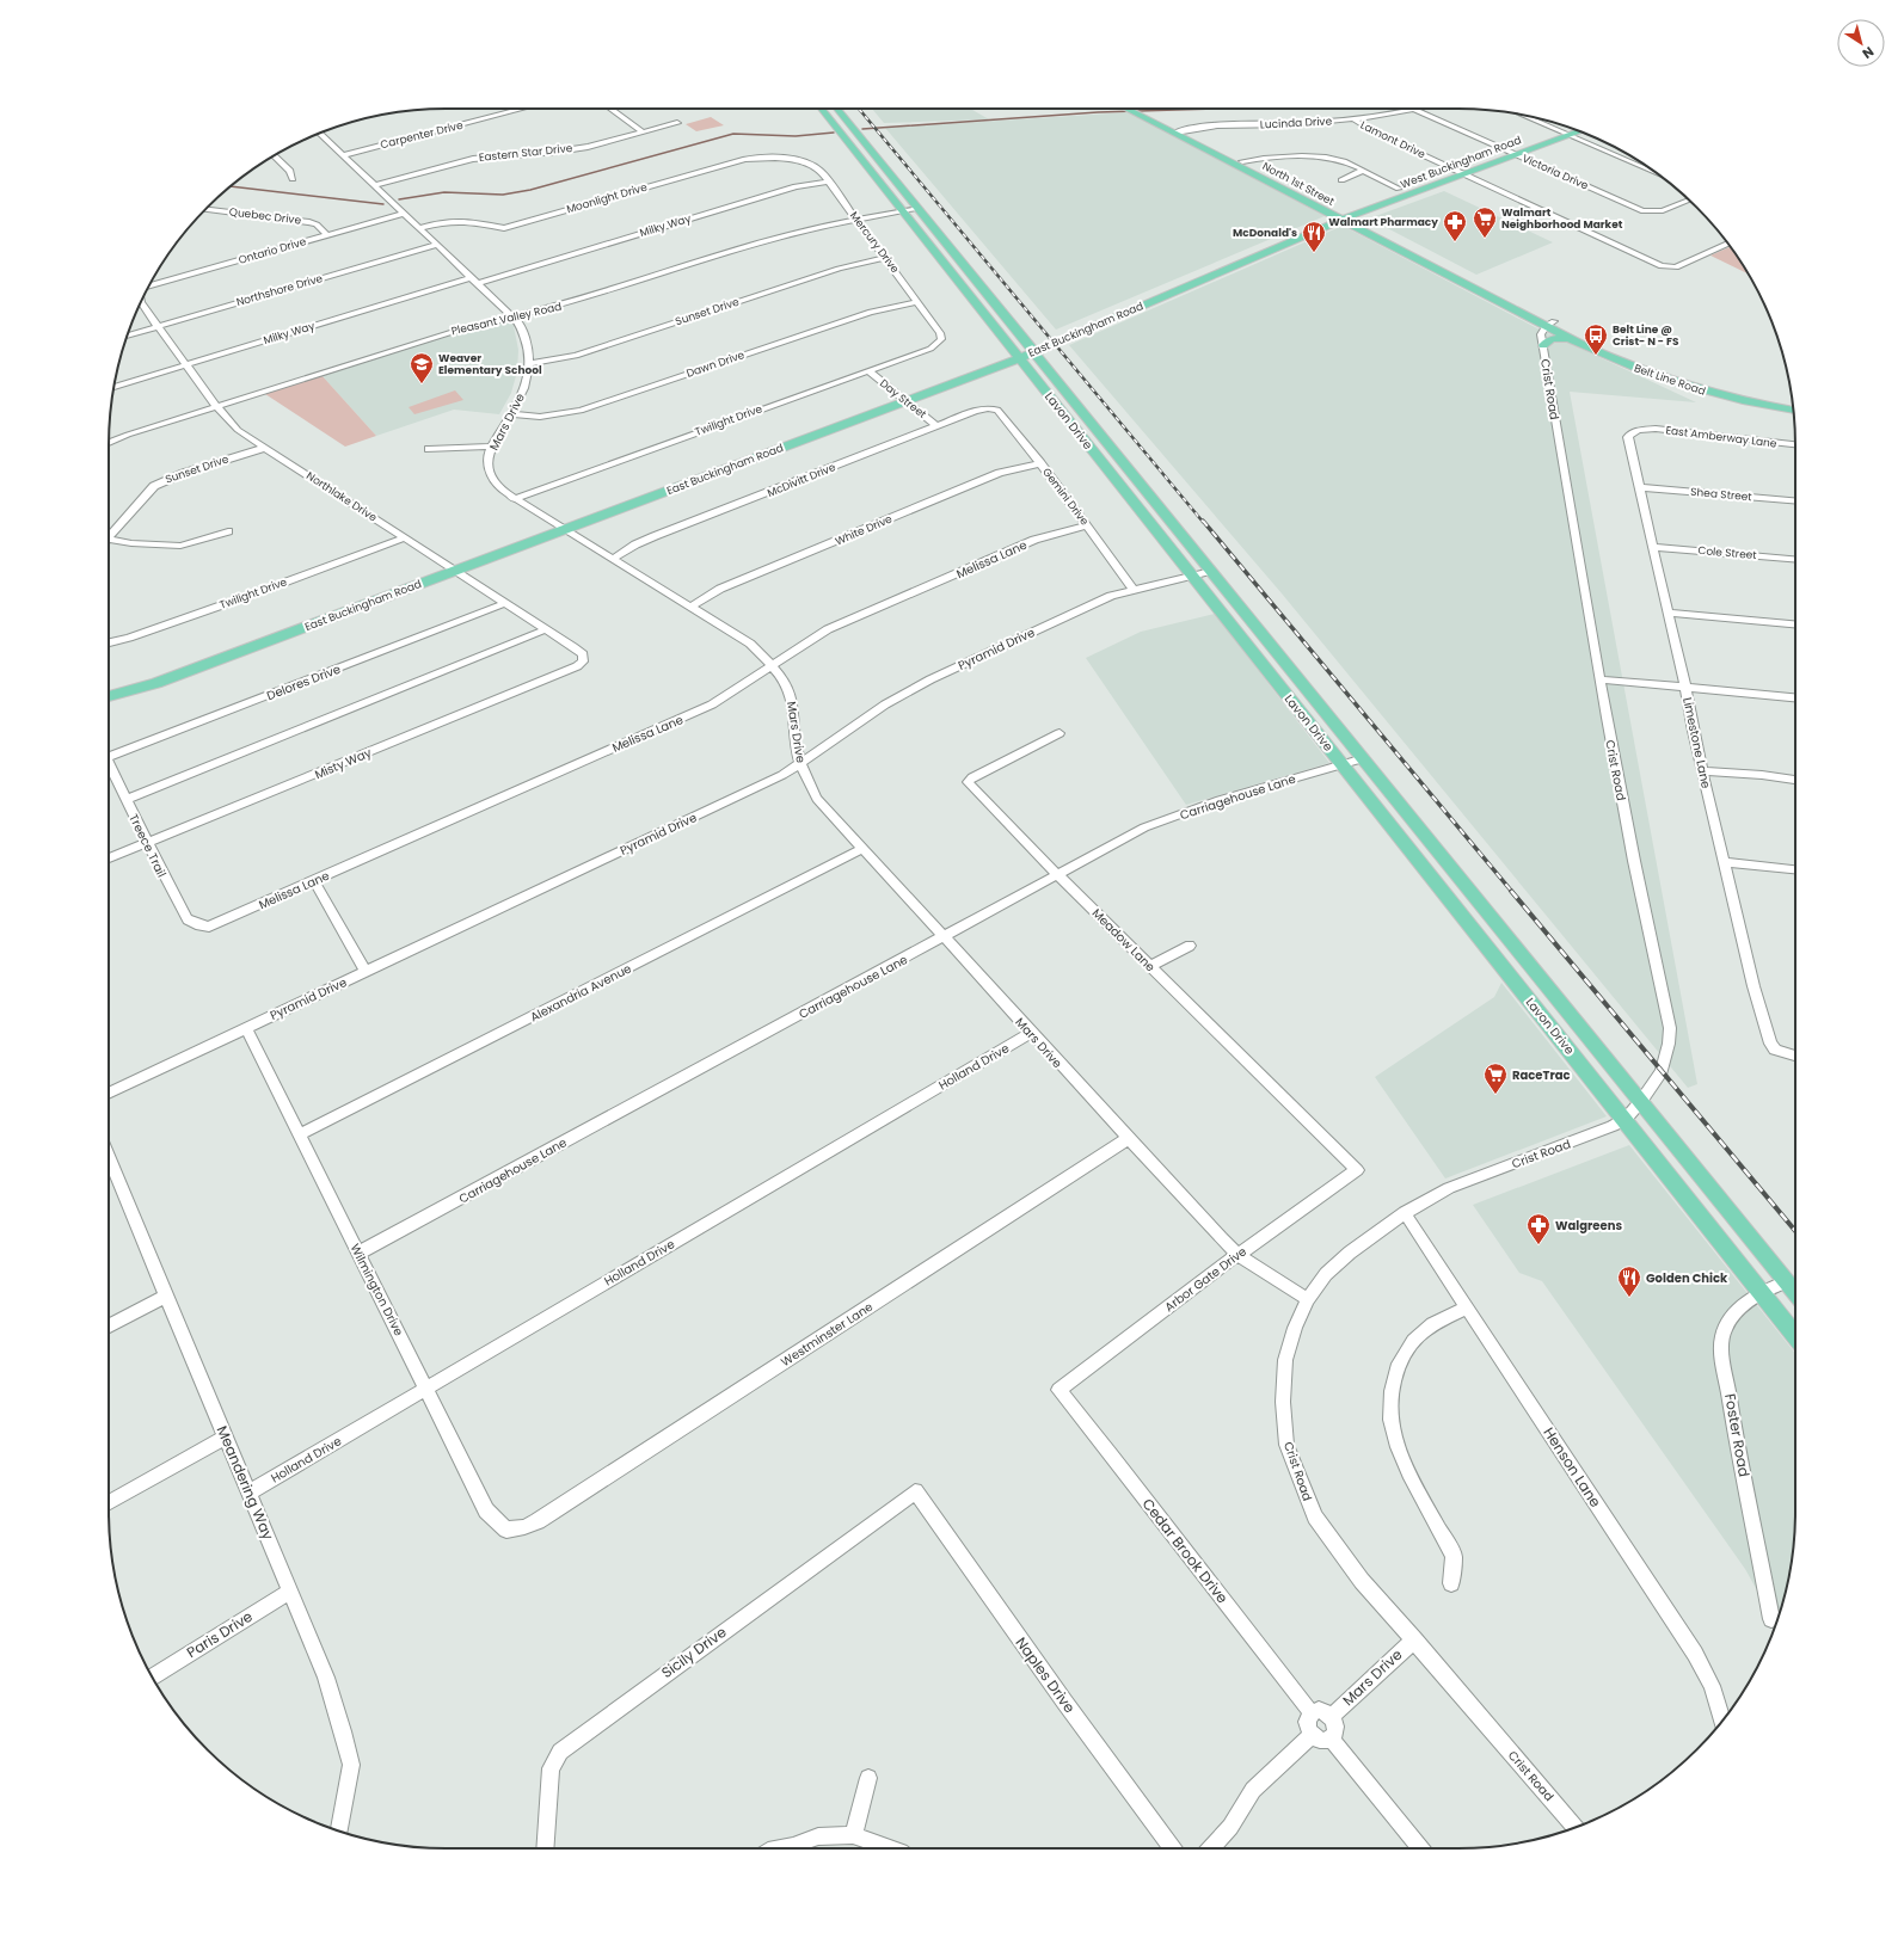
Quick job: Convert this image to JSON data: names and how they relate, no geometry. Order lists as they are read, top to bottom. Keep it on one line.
{"streets":{"main road":["West Buckingham Road","North 1st Street","East Buckingham Road","Belt Line Road","Lavon Drive"],"street":["Lucinda Drive","Carpenter Drive","Lamont Drive","Eastern Star Drive","Victoria Drive","Moonlight Drive","Quebec Drive","Milky Way","Mercury Drive","Ontario Drive","Northshore Drive","Sunset Drive","Pleasant Valley Road","Dawn Drive","Crist Road","Day Street","Twilight Drive","Mars Drive","East Amberway Lane","McDivitt Drive","Shea Street","Northlake Drive","Gemini Drive","White Drive","Cole Street","Melissa Lane","Pyramid Drive","Delores Drive","Limestone Lane","Misty Way","Carriagehouse Lane","Treece Trail","Meadow Lane","Alexandria Avenue","Holland Drive","Arbor Gate Drive","Wilmington Drive","Westminster Lane","Foster Road","Henson Lane","Meandering Way","Cedar Brook Drive","Paris Drive","Sicily Drive","Naples Drive"]},"crossings":[["Lucinda Drive","Lamont Drive"],["Lucinda Drive","Victoria Drive"],["Lucinda Drive","North 1st Street"],["Carpenter Drive","Mars Drive"],["Lamont Drive","West Buckingham Road"],["Eastern Star Drive","Mars Drive"],["West Buckingham Road","Victoria Drive"],["West Buckingham Road","North 1st Street"],["West Buckingham Road","East Buckingham Road"],["North 1st Street","East Buckingham Road"],["North 1st Street","Belt Line Road"],["North 1st Street","Crist Road"],["Moonlight Drive","Mercury Drive"],["Moonlight Drive","Mars Drive"],["Quebec Drive","Ontario Drive"],["Milky Way","Mercury Drive"],["Milky Way","Mars Drive"],["Milky Way","Northlake Drive"],["Mercury Drive","Sunset Drive"],["Mercury Drive","Pleasant Valley Road"],["Mercury Drive","Dawn Drive"],["Mercury Drive","Twilight Drive"],["Ontario Drive","Mars Drive"],["Northshore Drive","Mars Drive"],["Northshore Drive","Northlake Drive"],["Sunset Drive","Mars Drive"],["Sunset Drive","Northlake Drive"],["Pleasant Valley Road","Lavon Drive"],["Pleasant Valley Road","Mars Drive"],["Pleasant Valley Road","Northlake Drive"],["East Buckingham Road","Day Street"],["East Buckingham Road","Lavon Drive"],["East Buckingham Road","Mars Drive"],["East Buckingham Road","Northlake Drive"],["Dawn Drive","Mars Drive"],["Belt Line Road","Crist Road"],["Crist Road","Lavon Drive"],["Crist Road","Mars Drive"],["Crist Road","Henson Lane"],["Day Street","Twilight Drive"],["Day Street","McDivitt Drive"],["Twilight Drive","Mars Drive"],["Twilight Drive","Northlake Drive"],["Lavon Drive","Pyramid Drive"],["Lavon Drive","Carriagehouse Lane"],["Lavon Drive","Foster Road"],["Mars Drive","McDivitt Drive"],["Mars Drive","White Drive"],["Mars Drive","Melissa Lane"],["Mars Drive","Pyramid Drive"],["Mars Drive","Carriagehouse Lane"],["Mars Drive","Alexandria Avenue"],["Mars Drive","Holland Drive"],["Mars Drive","Arbor Gate Drive"],["Mars Drive","Westminster Lane"],["Mars Drive","Cedar Brook Drive"],["East Amberway Lane","Limestone Lane"],["McDivitt Drive","Gemini Drive"],["Shea Street","Limestone Lane"],["Northlake Drive","Delores Drive"],["Northlake Drive","Misty Way"],["Gemini Drive","White Drive"],["Gemini Drive","Melissa Lane"],["Gemini Drive","Pyramid Drive"],["Cole Street","Limestone Lane"],["Melissa Lane","Treece Trail"],["Pyramid Drive","Wilmington Drive"],["Misty Way","Treece Trail"],["Carriagehouse Lane","Meadow Lane"],["Carriagehouse Lane","Wilmington Drive"],["Meadow Lane","Arbor Gate Drive"],["Alexandria Avenue","Wilmington Drive"],["Holland Drive","Wilmington Drive"],["Holland Drive","Meandering Way"],["Arbor Gate Drive","Cedar Brook Drive"],["Wilmington Drive","Westminster Lane"],["Meandering Way","Paris Drive"],["Sicily Drive","Naples Drive"]],"places":{"supermarket":["Walmart Neighborhood Market","RaceTrac"],"pharmacy":["Walmart Pharmacy","Walgreens"],"restaurant":["McDonald's","Golden Chick"],"bus stop":["Belt Line @ Crist- N - FS"],"school or university":["Weaver Elementary School"]},"north":"bottom right"}
